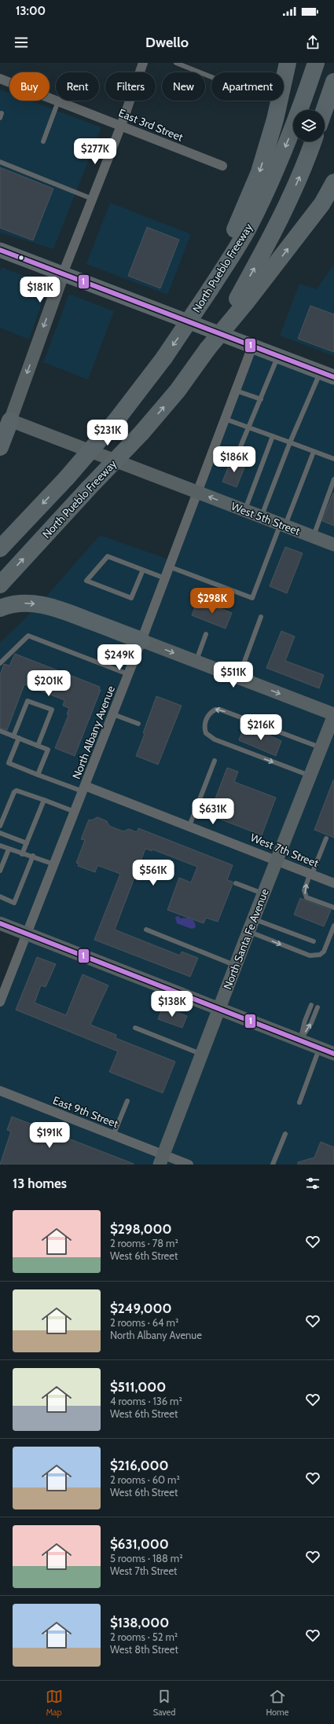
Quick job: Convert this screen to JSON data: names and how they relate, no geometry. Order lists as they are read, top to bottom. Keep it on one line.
{"streets":{"highway":["North Pueblo Freeway"],"main road":["West 5th Street","North Santa Fe Avenue"],"street":["East 3rd Street","North Albany Avenue","West 7th Street","East 9th Street"]},"crossings":[["West 5th Street","North Albany Avenue"],["North Albany Avenue","West 7th Street"],["West 7th Street","North Santa Fe Avenue"],["North Santa Fe Avenue","East 9th Street"]],"lines":["transit line 1"],"page":{"status":"13:00","header":"Dwello","chip":["Buy","Rent","Filters","New","Apartment"],"price":["$277K","$181K","$231K","$186K","$298K","$249K","$511K","$201K","$216K","$631K","$561K","$138K","$191K"],"heading":"13 homes","list":[{"name":"$298,000","note":"2 rooms · 78 m² · West 6th Street"},{"name":"$249,000","note":"2 rooms · 64 m² · North Albany Avenue"},{"name":"$511,000","note":"4 rooms · 136 m² · West 6th Street"},{"name":"$216,000","note":"2 rooms · 60 m² · West 6th Street"},{"name":"$631,000","note":"5 rooms · 188 m² · West 7th Street"},{"name":"$138,000","note":"2 rooms · 52 m² · West 8th Street"}],"tabs":["Map","Saved","Home"]}}
